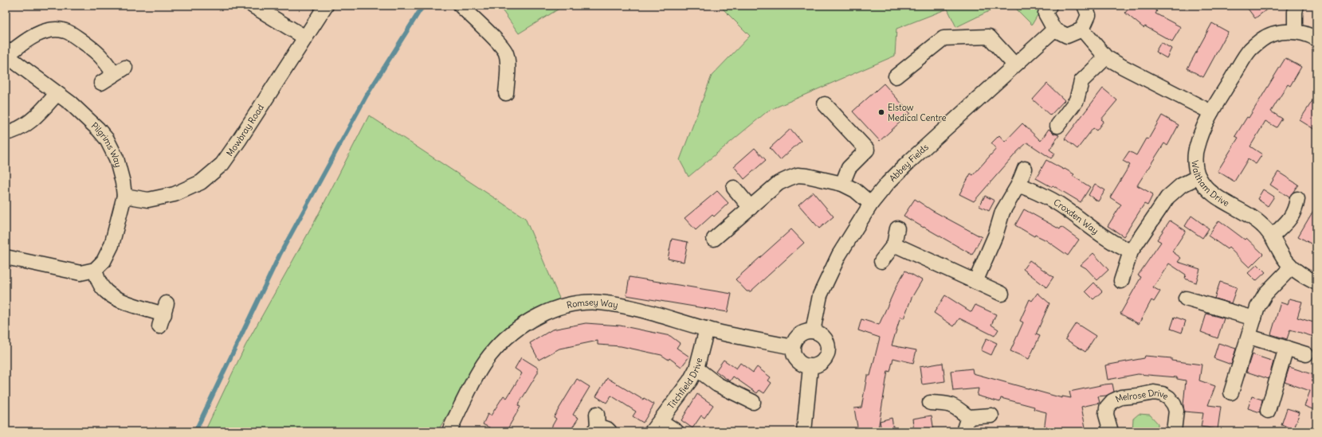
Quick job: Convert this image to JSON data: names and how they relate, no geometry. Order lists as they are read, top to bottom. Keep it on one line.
{"streets":{"street":["Mowbray Road","Pilgrims Way","Abbey Fields","Waltham Drive","Croxden Way","Romsey Way","Titchfield Drive","Melrose Drive"]},"crossings":[["Mowbray Road","Pilgrims Way"],["Abbey Fields","Romsey Way"],["Romsey Way","Titchfield Drive"]],"places":["Elstow Medical Centre"]}
